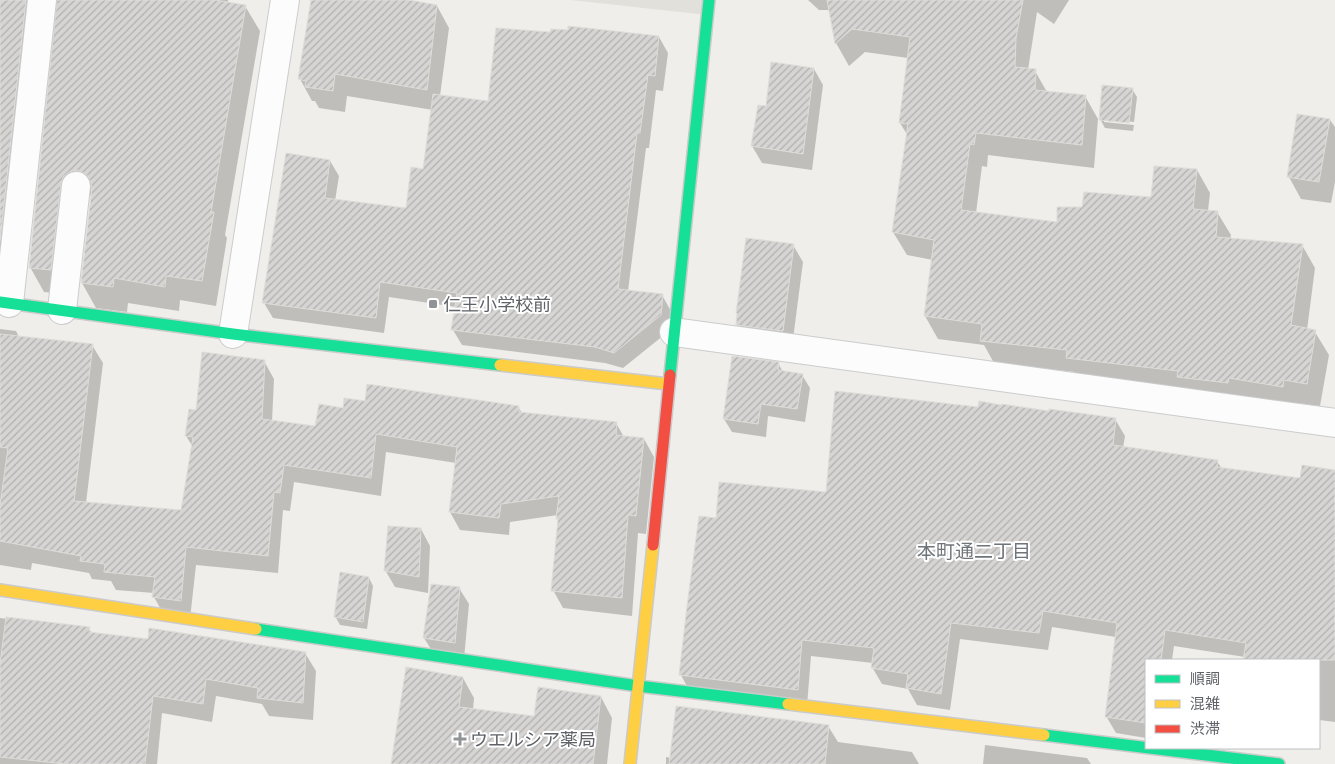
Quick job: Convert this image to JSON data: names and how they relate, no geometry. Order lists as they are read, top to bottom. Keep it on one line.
{"districts":["本町通二丁目"],"places":{"transit":["仁王小学校前"],"health":["ウエルシア薬局"]},"legend":["順調","混雑","渋滞"]}
